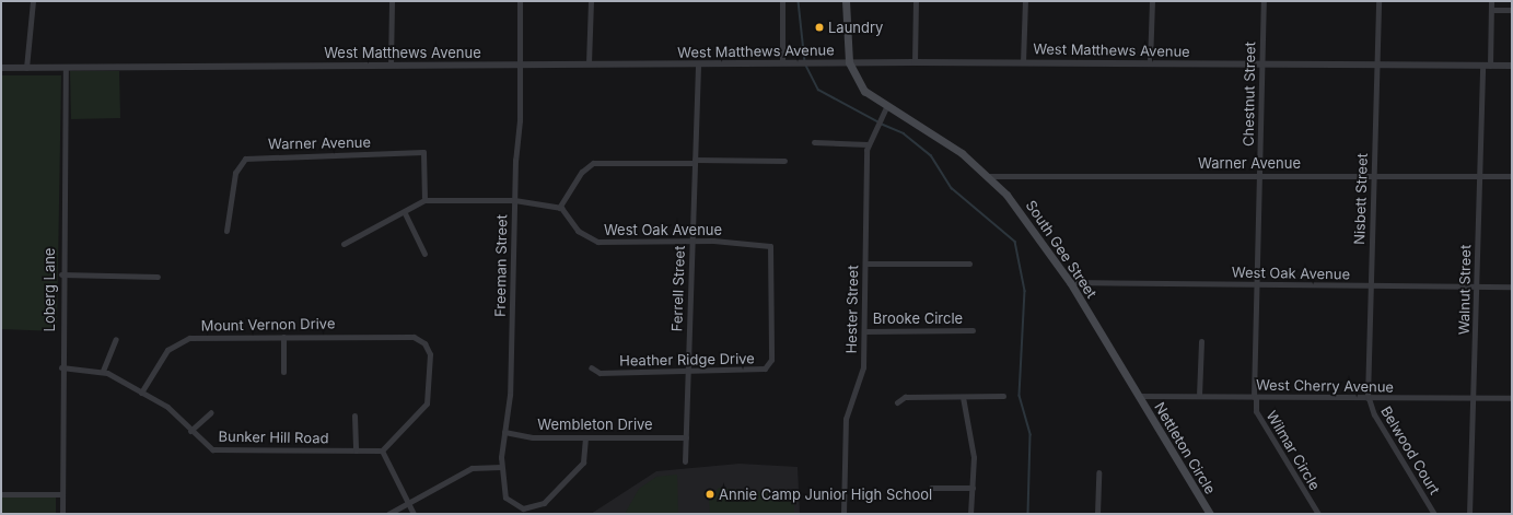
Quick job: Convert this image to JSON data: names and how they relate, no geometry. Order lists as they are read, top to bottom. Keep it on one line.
{"streets":{"main road":["South Gee Street","Nettleton Circle"],"street":["West Matthews Avenue","Chestnut Street","Warner Avenue","Nisbett Street","West Oak Avenue","Freeman Street","Ferrell Street","Loberg Lane","Walnut Street","Hester Street","Brooke Circle","Mount Vernon Drive","Heather Ridge Drive","West Cherry Avenue","Wembleton Drive","Bunker Hill Road","Wilmar Circle","Belwood Court"]},"crossings":[["West Matthews Avenue","Chestnut Street"],["West Matthews Avenue","Nisbett Street"],["West Matthews Avenue","South Gee Street"],["West Matthews Avenue","Freeman Street"],["West Matthews Avenue","Ferrell Street"],["West Matthews Avenue","Loberg Lane"],["West Matthews Avenue","Walnut Street"],["Chestnut Street","Warner Avenue"],["Chestnut Street","West Oak Avenue"],["Chestnut Street","West Cherry Avenue"],["Chestnut Street","Wilmar Circle"],["Warner Avenue","Nisbett Street"],["Warner Avenue","South Gee Street"],["Warner Avenue","Walnut Street"],["Nisbett Street","West Oak Avenue"],["Nisbett Street","West Cherry Avenue"],["Nisbett Street","Belwood Court"],["West Oak Avenue","South Gee Street"],["West Oak Avenue","Ferrell Street"],["West Oak Avenue","Walnut Street"],["West Oak Avenue","Heather Ridge Drive"],["South Gee Street","Hester Street"],["South Gee Street","West Cherry Avenue"],["South Gee Street","Nettleton Circle"],["Freeman Street","Wembleton Drive"],["Ferrell Street","Heather Ridge Drive"],["Ferrell Street","Wembleton Drive"],["Loberg Lane","Bunker Hill Road"],["Walnut Street","West Cherry Avenue"],["Hester Street","Brooke Circle"],["Mount Vernon Drive","Bunker Hill Road"],["West Cherry Avenue","Nettleton Circle"],["West Cherry Avenue","Wilmar Circle"],["West Cherry Avenue","Belwood Court"]],"places":["Laundry","Annie Camp Junior High School"]}
